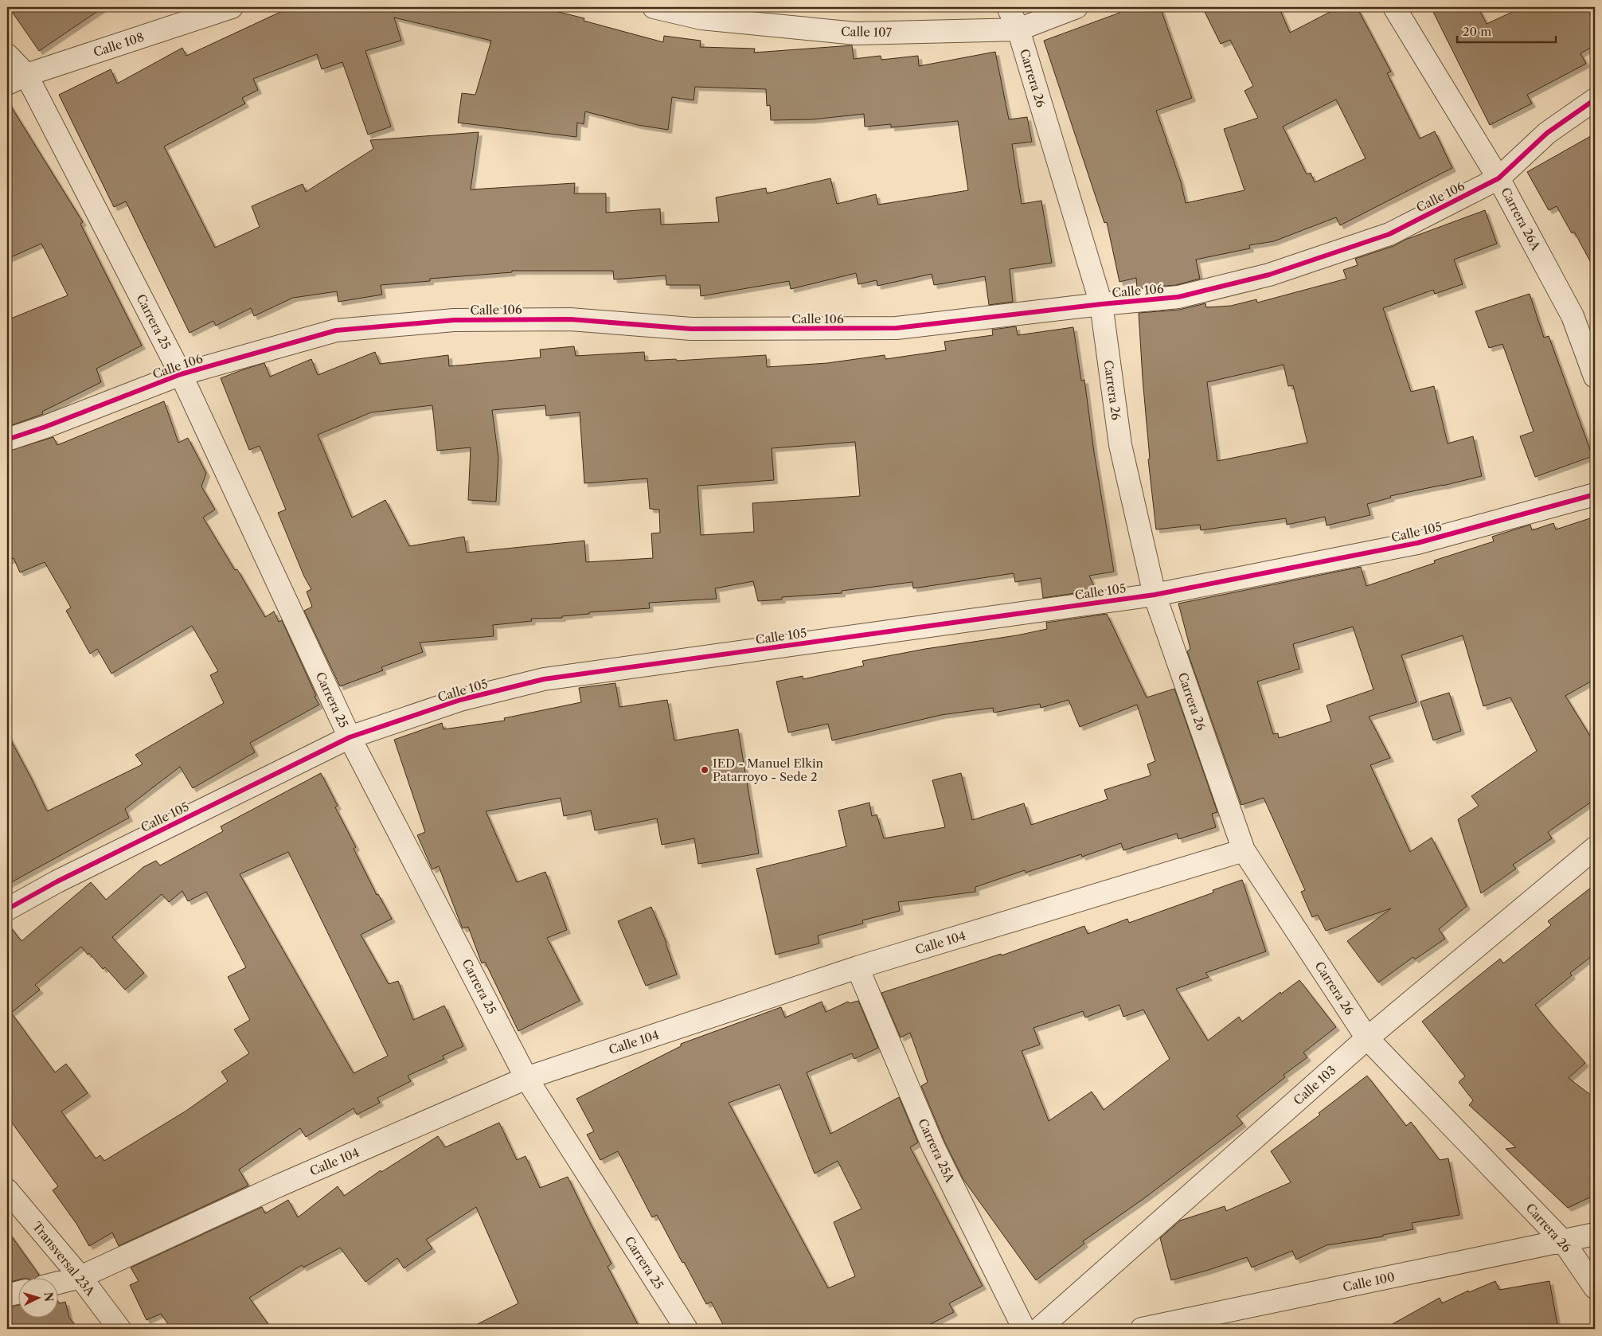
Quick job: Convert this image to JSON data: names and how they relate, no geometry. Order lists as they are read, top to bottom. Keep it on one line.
{"streets":{"street":["Calle 107","Calle 108","Carrera 26","Calle 106","Carrera 26A","Carrera 25","Calle 105","Calle 104","Calle 103","Carrera 25A","Transversal 23A","Calle 100"]},"crossings":[["Calle 107","Carrera 26"],["Calle 108","Carrera 25"],["Carrera 26","Calle 106"],["Carrera 26","Calle 105"],["Carrera 26","Calle 104"],["Carrera 26","Calle 103"],["Carrera 26","Calle 100"],["Calle 106","Carrera 26A"],["Calle 106","Carrera 25"],["Carrera 25","Calle 105"],["Carrera 25","Calle 104"],["Calle 104","Carrera 25A"],["Calle 104","Transversal 23A"]],"places":["IED - Manuel Elkin Patarroyo - Sede 2"],"scale_bar":"20 m","north":"right"}
